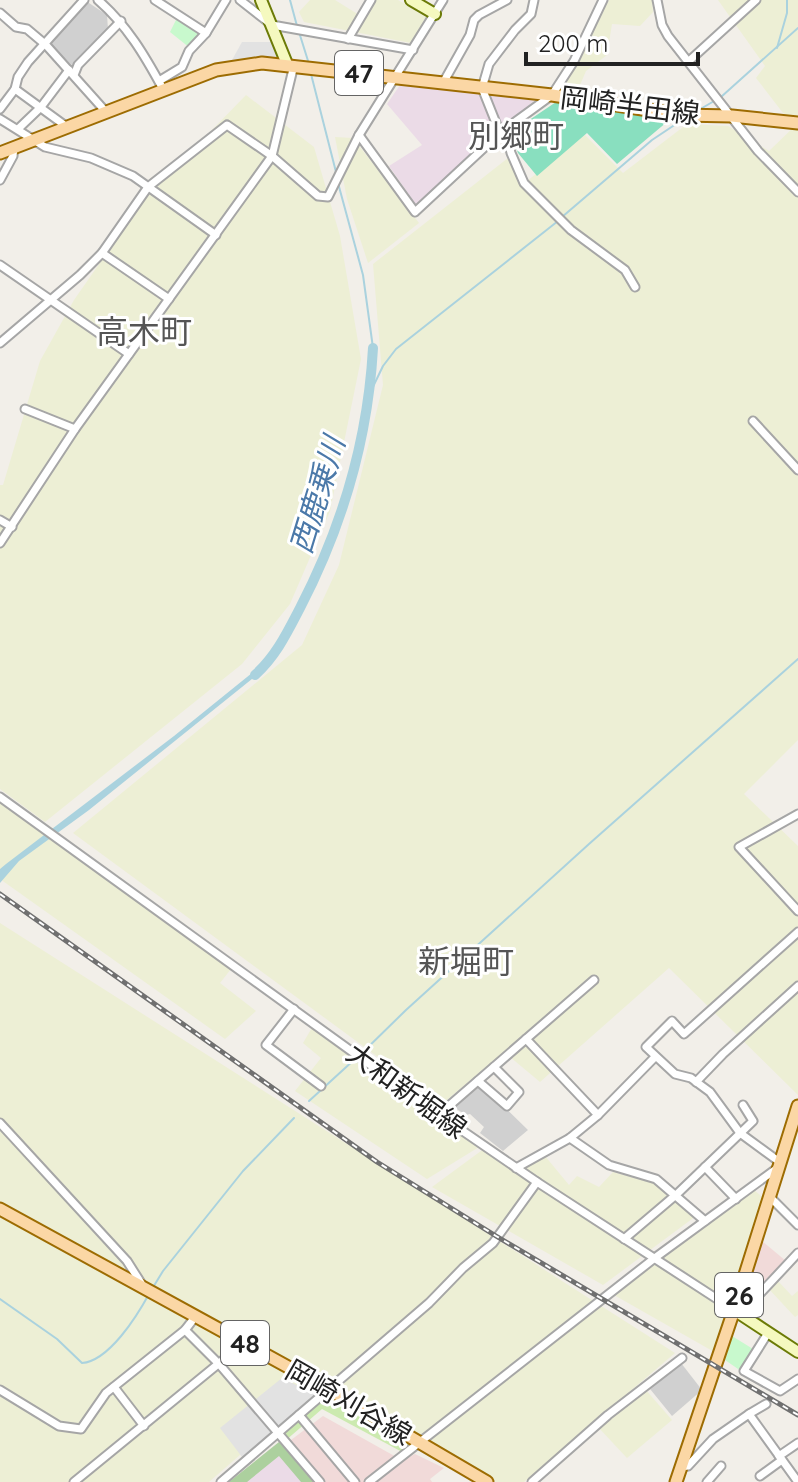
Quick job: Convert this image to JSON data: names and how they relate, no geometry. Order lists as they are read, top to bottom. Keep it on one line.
{"streets":{"main road":["47","岡崎半田線","26","48","岡崎刈谷線"],"street":["大和新堀線"]},"crossings":[["大和新堀線","26"]],"districts":["別郷町","高木町","新堀町"],"water":["西鹿乗川"],"scale_bar":"200 m"}
